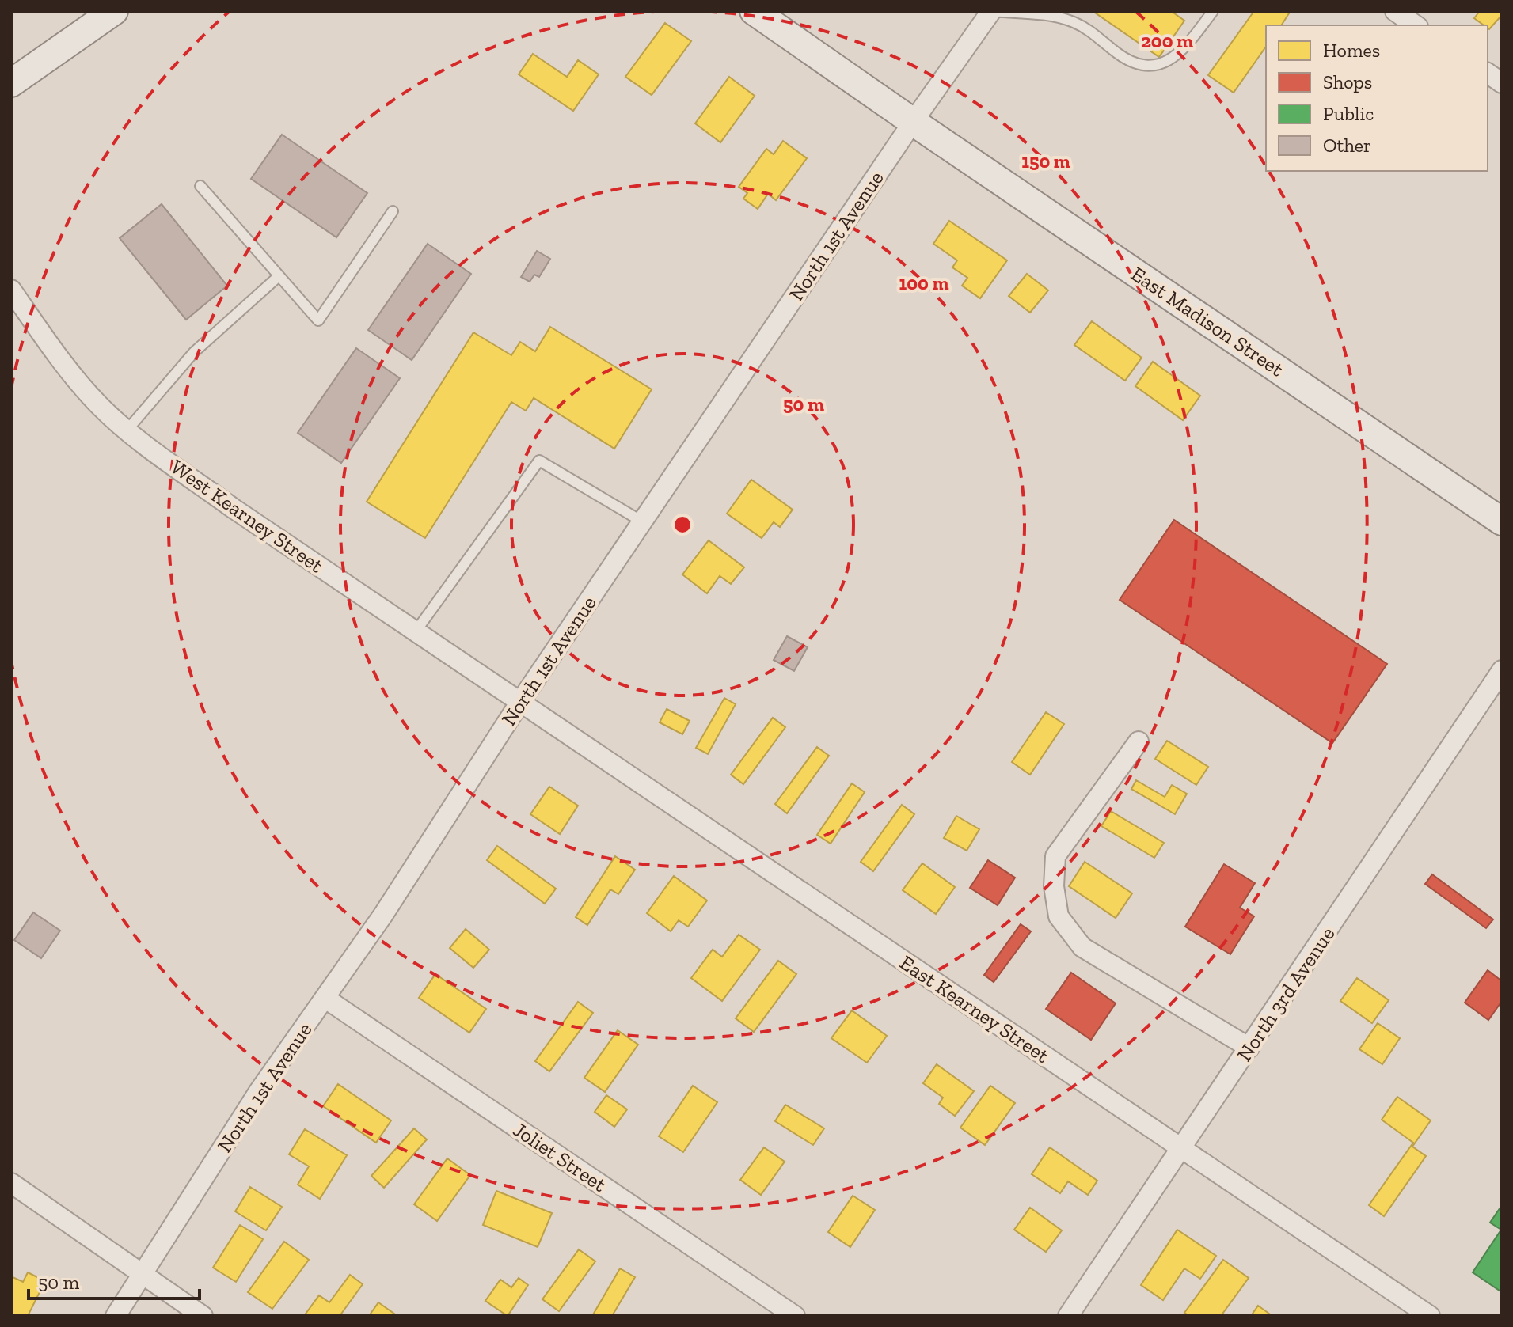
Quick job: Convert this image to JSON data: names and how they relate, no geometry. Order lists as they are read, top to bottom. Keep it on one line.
{"streets":{"main road":["East Madison Street"],"street":["North 1st Avenue","West Kearney Street","North 3rd Avenue","East Kearney Street","Joliet Street"]},"crossings":[["North 1st Avenue","East Madison Street"],["North 1st Avenue","West Kearney Street"],["North 1st Avenue","East Kearney Street"],["North 1st Avenue","Joliet Street"],["West Kearney Street","East Kearney Street"],["North 3rd Avenue","East Kearney Street"]],"legend":["Homes","Shops","Public","Other"],"scale_bar":"50 m","rings":["200 m","150 m","100 m","50 m"]}
